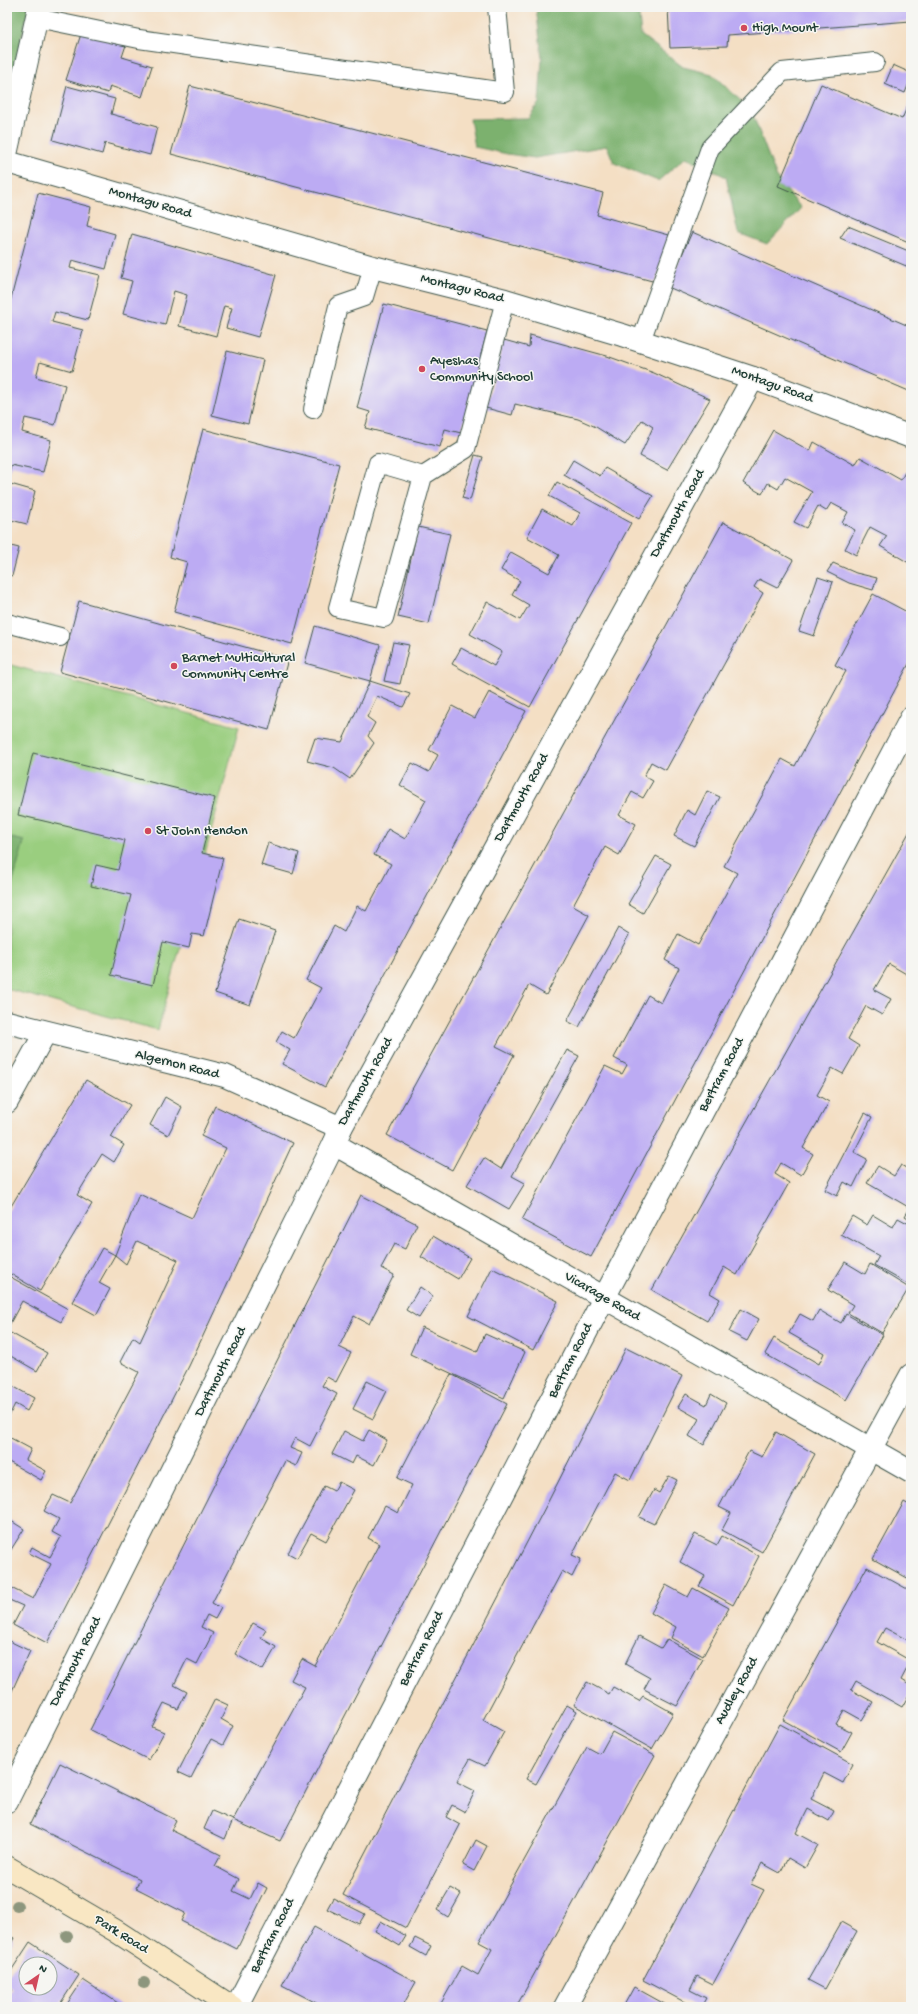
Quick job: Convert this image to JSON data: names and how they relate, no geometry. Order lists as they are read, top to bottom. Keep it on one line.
{"streets":{"street":["Montagu Road","Dartmouth Road","Algernon Road","Bertram Road","Vicarage Road","Audley Road","Park Road"]},"crossings":[["Montagu Road","Dartmouth Road"],["Dartmouth Road","Algernon Road"],["Dartmouth Road","Vicarage Road"],["Algernon Road","Vicarage Road"],["Bertram Road","Vicarage Road"],["Vicarage Road","Audley Road"]],"places":["High Mount","Ayeshas Community School","Barnet Multicultural Community Centre","St John Hendon"],"north":"top right"}
